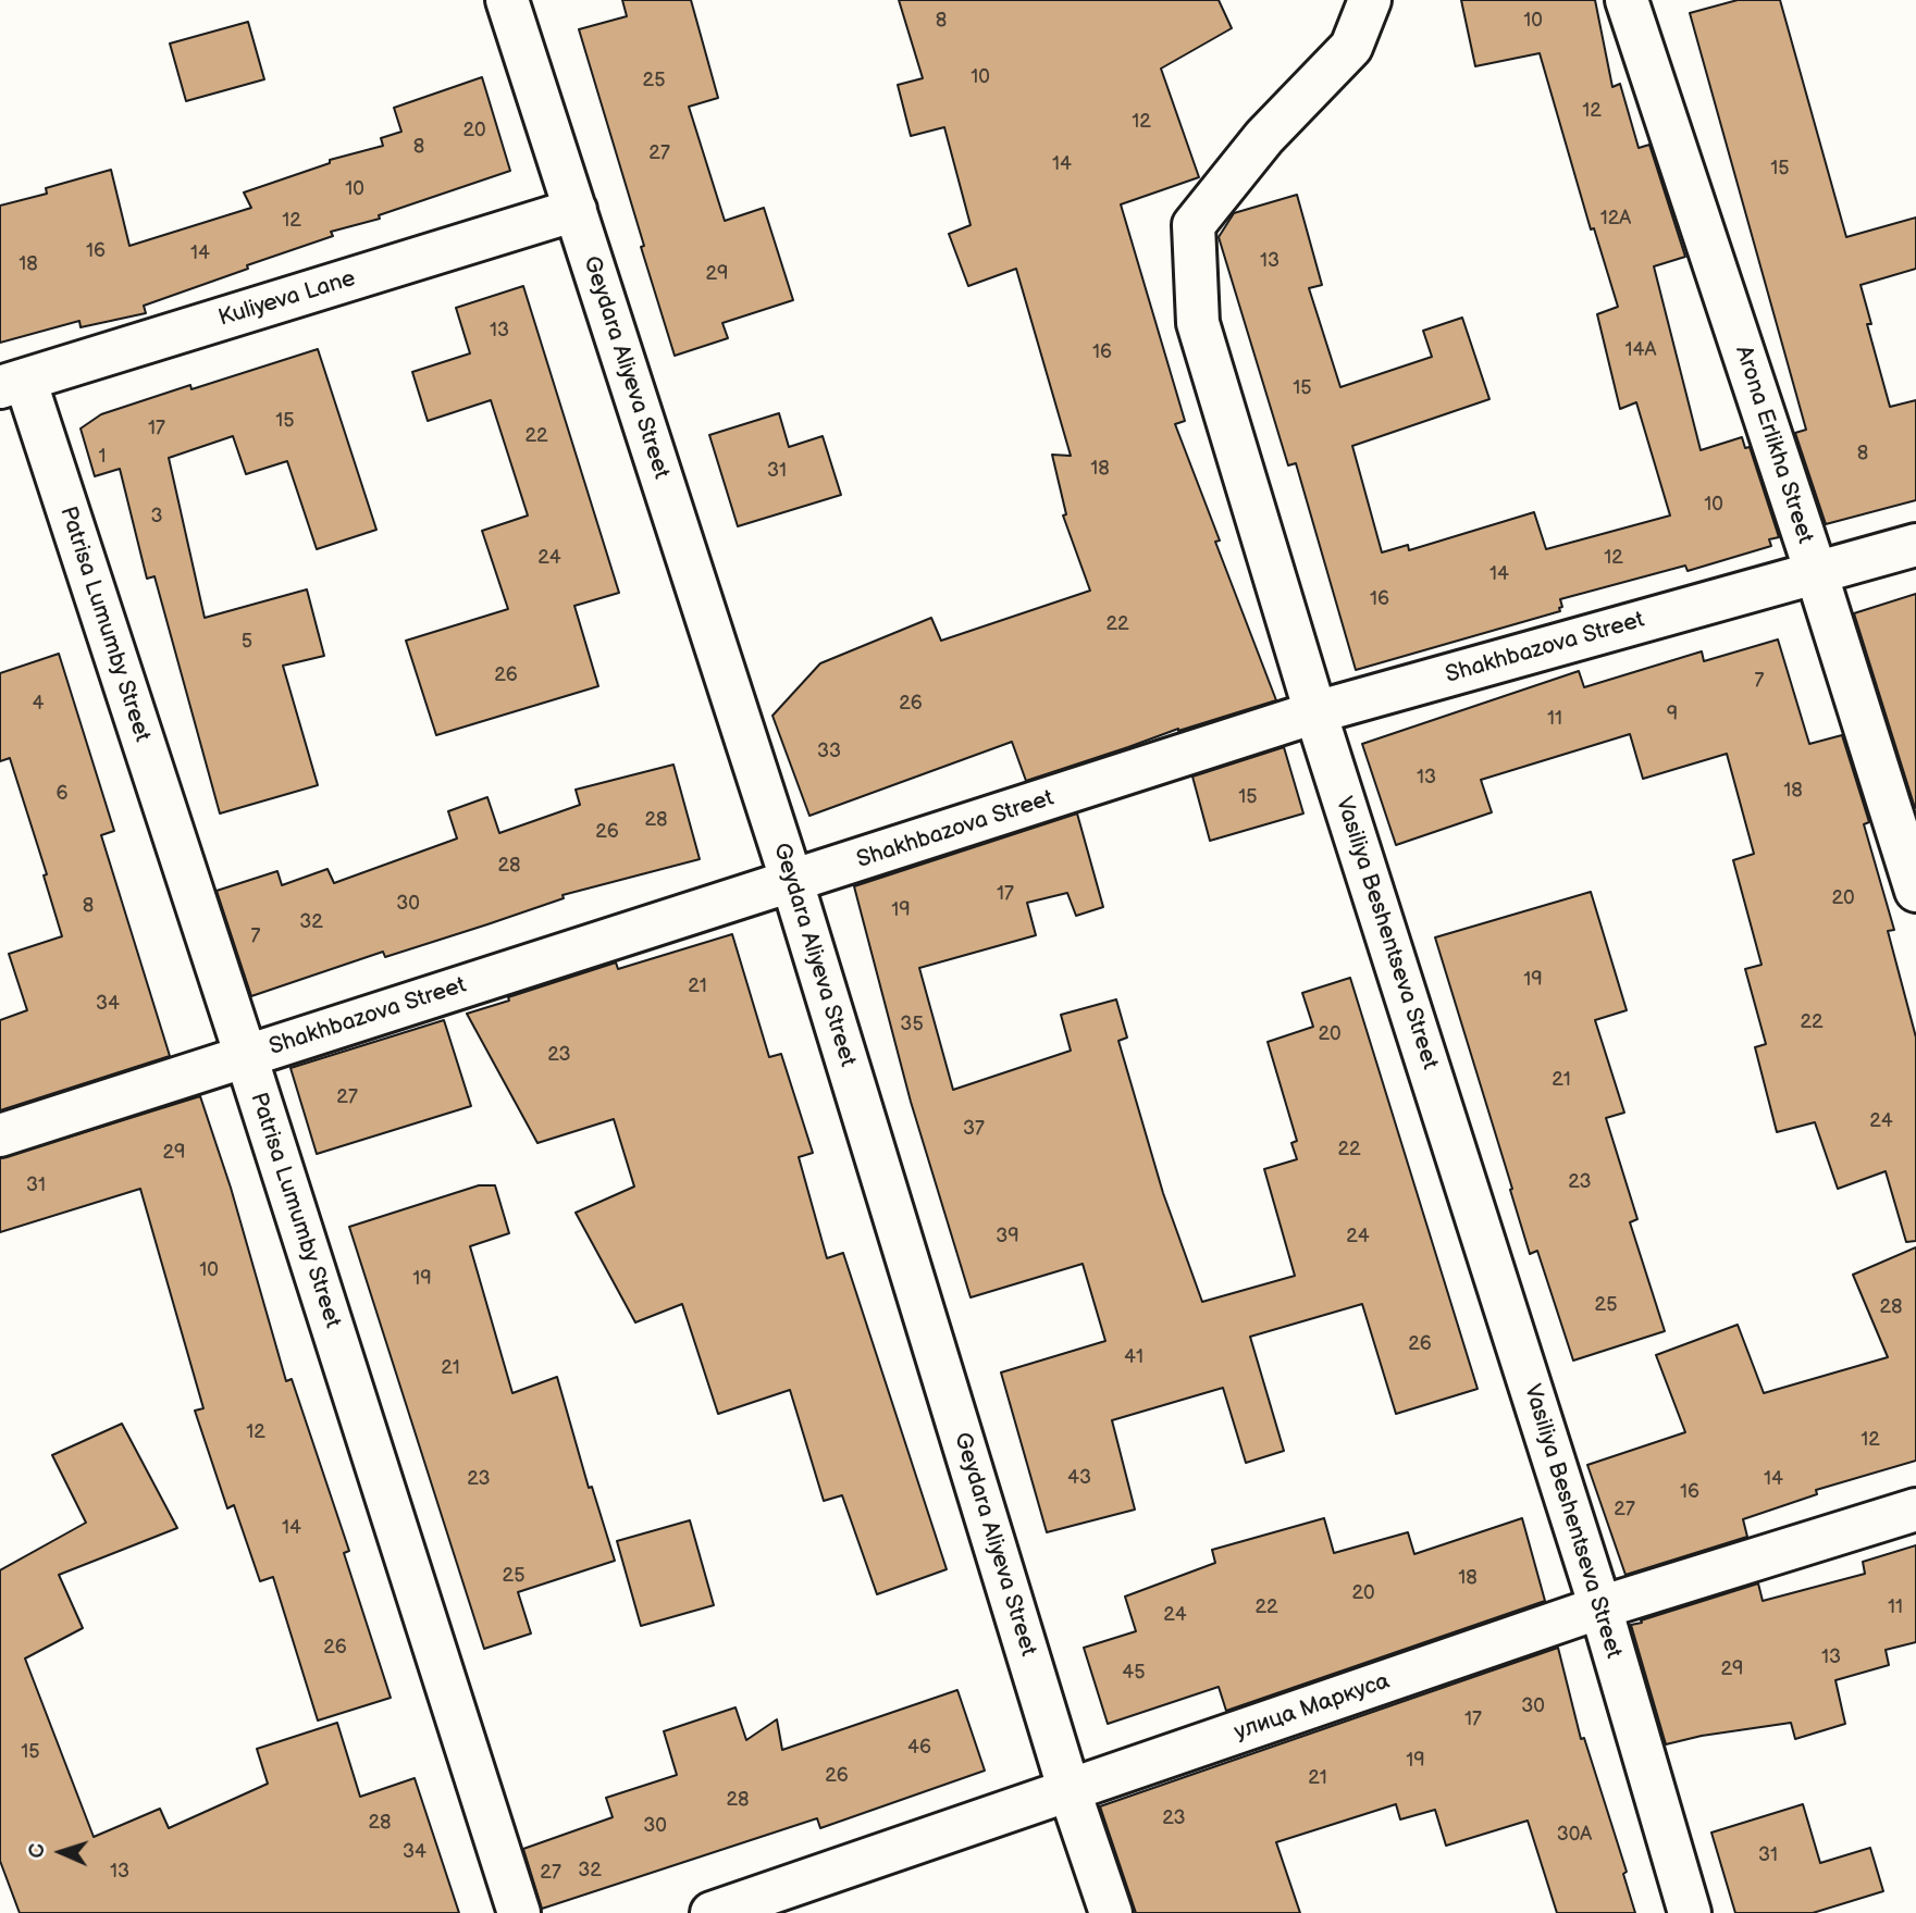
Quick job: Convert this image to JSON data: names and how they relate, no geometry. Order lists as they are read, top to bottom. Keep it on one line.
{"streets":{"street":["Kuliyeva Lane","Geydara Aliyeva Street","Arona Erlikha Street","Patrisa Lumumby Street","Shakhbazova Street","Vasiliya Beshentseva Street","улица Маркуса"]},"crossings":[["Kuliyeva Lane","Geydara Aliyeva Street"],["Kuliyeva Lane","Patrisa Lumumby Street"],["Geydara Aliyeva Street","Shakhbazova Street"],["Geydara Aliyeva Street","улица Маркуса"],["Arona Erlikha Street","Shakhbazova Street"],["Patrisa Lumumby Street","Shakhbazova Street"],["Shakhbazova Street","Vasiliya Beshentseva Street"],["Vasiliya Beshentseva Street","улица Маркуса"]],"house_numbers":["8","10","10","25","12","12","20","8","27","14","15","10","12А","12","16","14","13","18","29","13","14А","16","15","15","17","22","8","1","18","31","10","3","24","12","14","16","22","5","26","7","4","26","9","11","33","13","18","6","15","28","26","28","17","20","30","8","19","32","7","19","21","34","22","35","20","23","21","27","24","37","22","29","23","31","39","24","10","19","25","28","26","41","21","12","12","43","23","14","16","27","14","25","18","20","22","11","24","26","13","29","45","30","17","46","15","19","26","21","28","23","28","30","30А","34","31","32","13","27"],"north":"left"}
